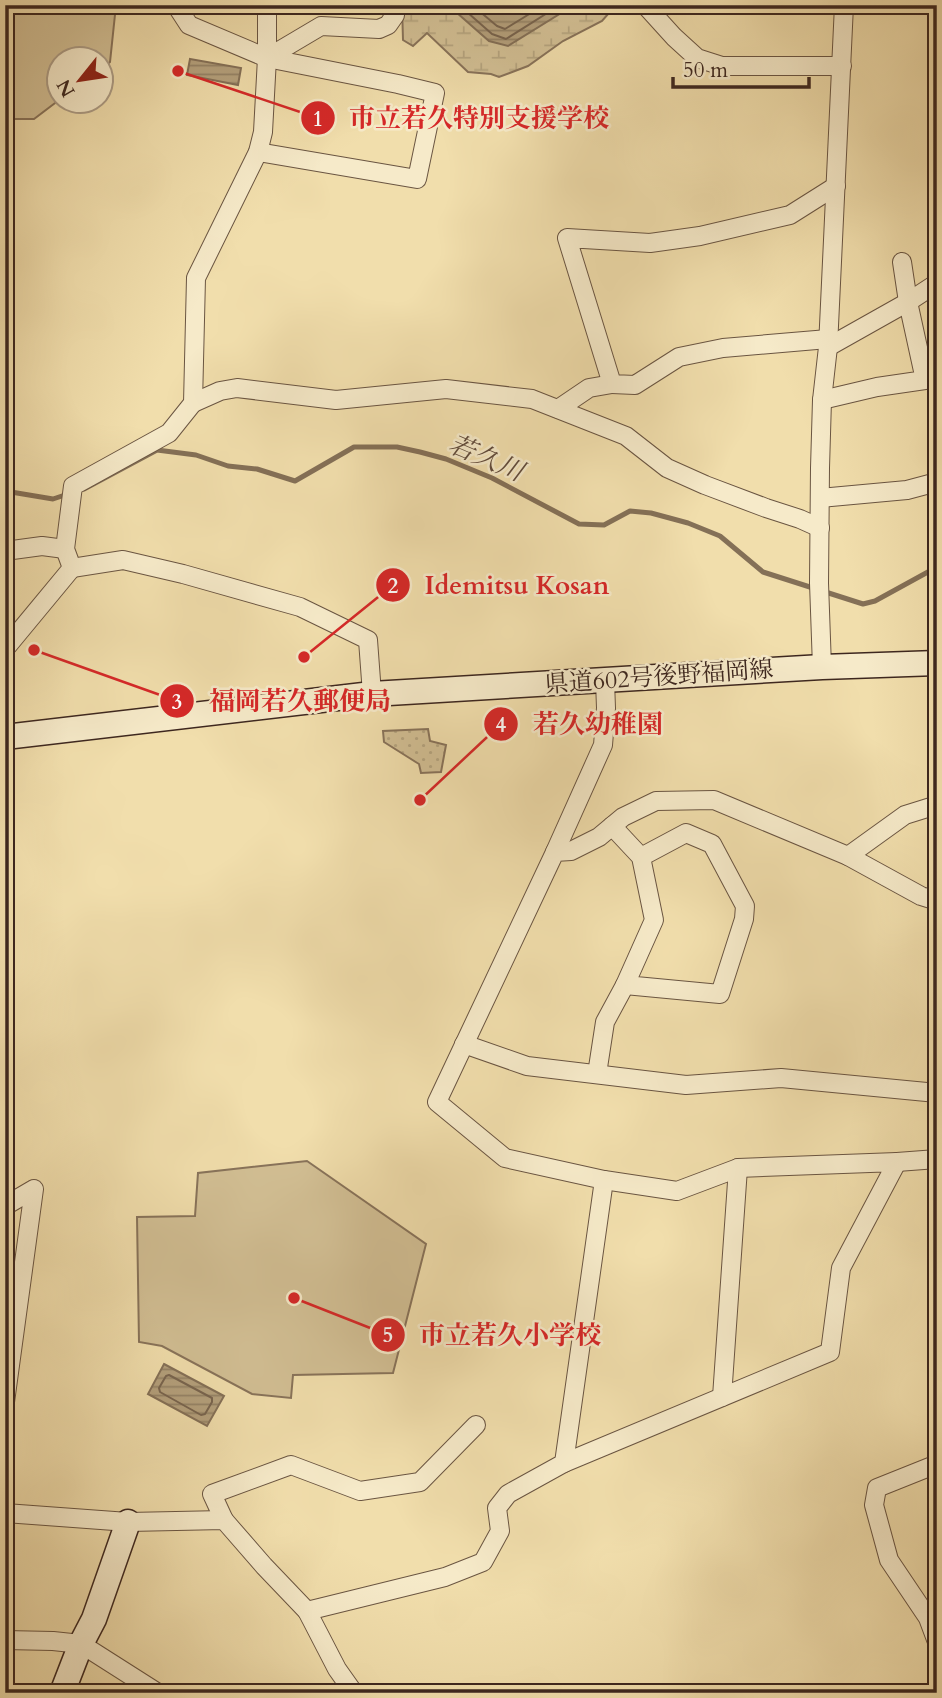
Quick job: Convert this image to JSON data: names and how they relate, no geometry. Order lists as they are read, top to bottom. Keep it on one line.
{"streets":{"main road":["県道602号後野福岡線"]},"water":["若久川"],"places":["市立若久特別支援学校","福岡若久郵便局","Idemitsu Kosan","若久幼稚園","市立若久小学校"],"scale_bar":"50 m","north":"bottom left"}
